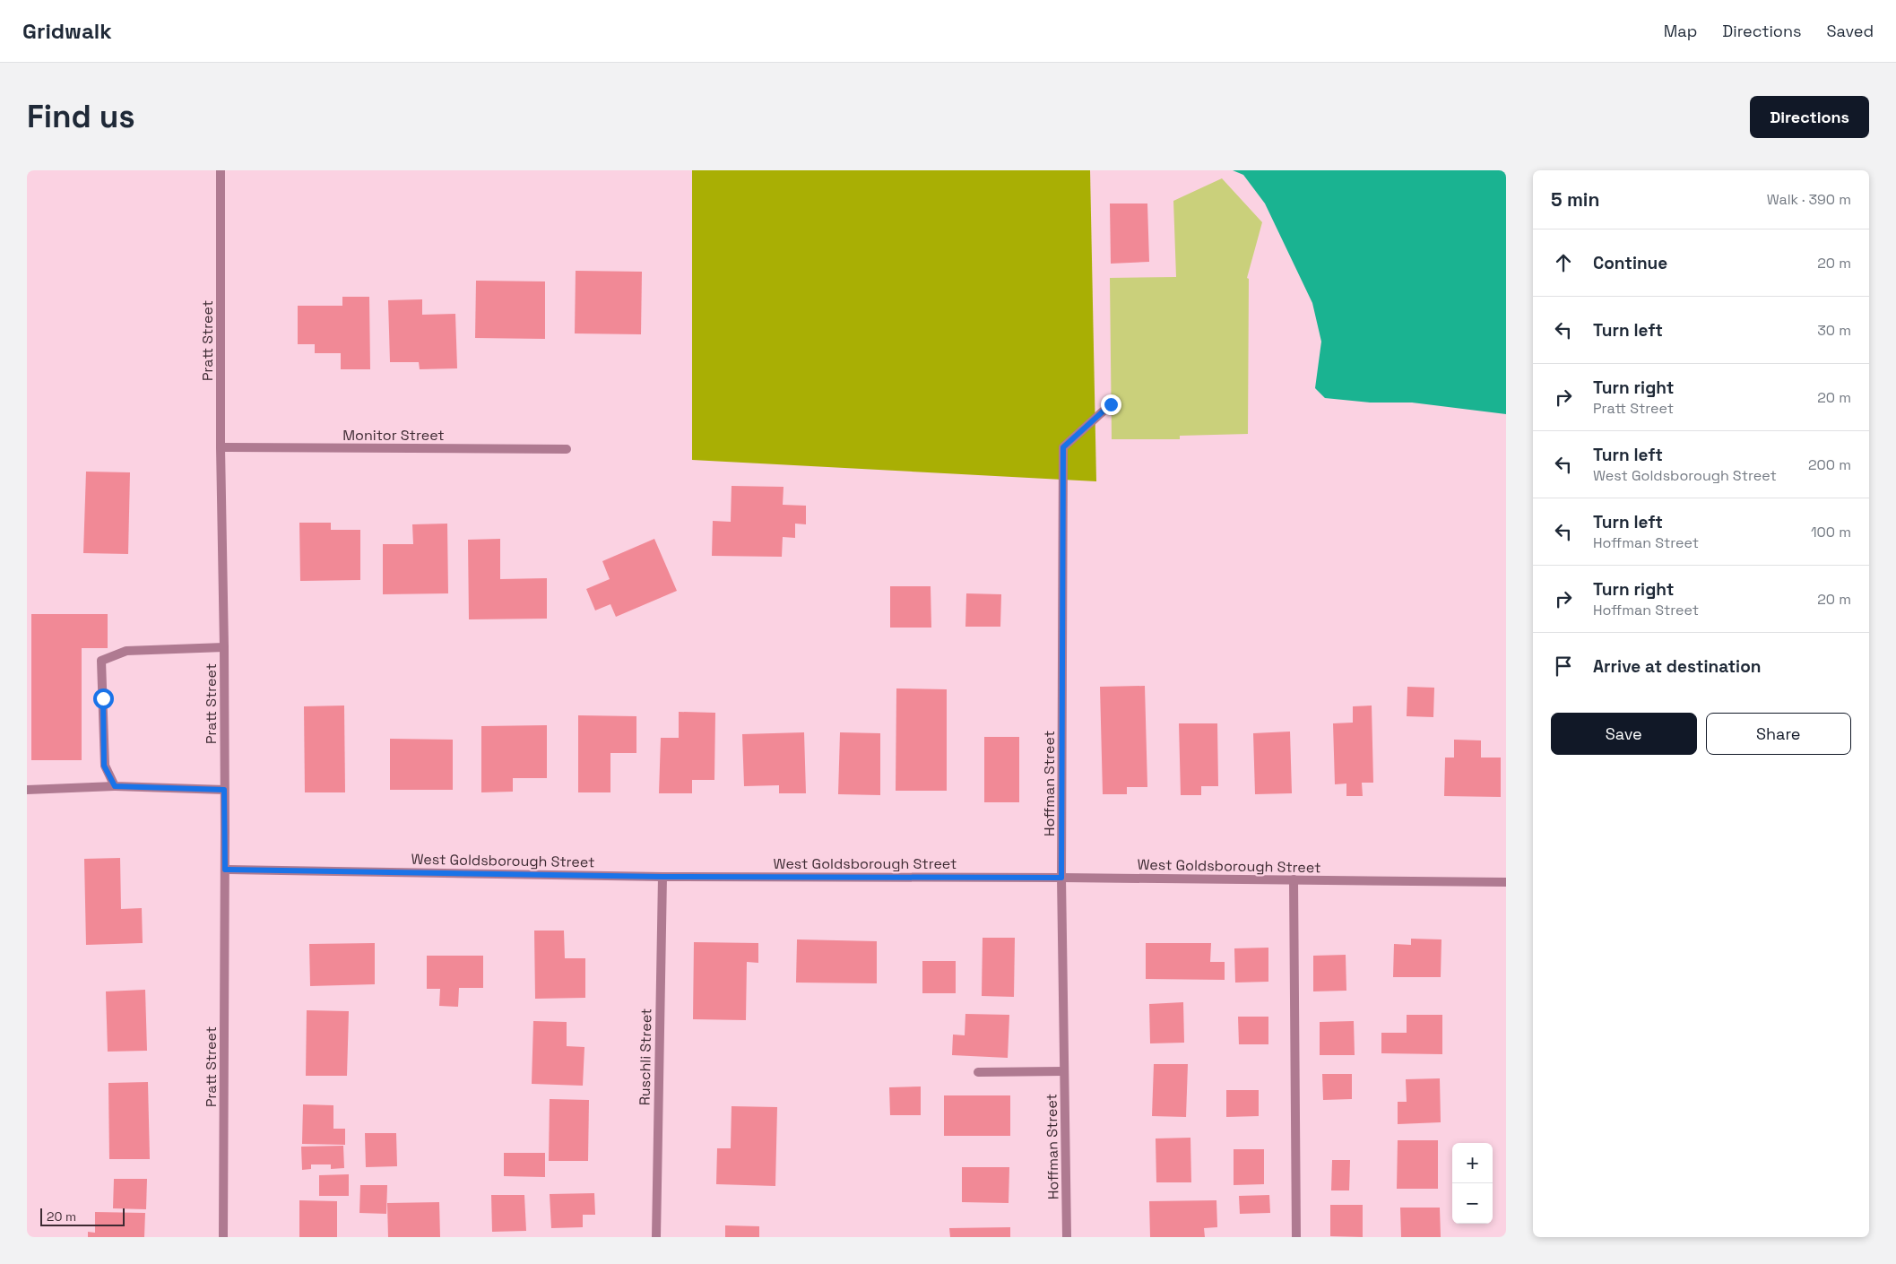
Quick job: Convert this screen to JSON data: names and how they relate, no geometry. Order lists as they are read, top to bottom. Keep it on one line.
{"streets":{"street":["Pratt Street","Monitor Street","Hoffman Street","West Goldsborough Street","Ruschli Street"]},"crossings":[["Pratt Street","Monitor Street"],["Pratt Street","West Goldsborough Street"],["Hoffman Street","West Goldsborough Street"],["West Goldsborough Street","Ruschli Street"]],"scale_bar":"20 m","page":{"header":"Gridwalk","nav":["Map","Directions","Saved"],"buttons":["Directions",["Save","Share"]],"title":"Find us","heading":["5 min","Walk · 390 m"],"list":[["Continue","20 m"],["Turn left","30 m"],["Turn right","Pratt Street","20 m"],["Turn left","West Goldsborough Street","200 m"],["Turn left","Hoffman Street","100 m"],["Turn right","Hoffman Street","20 m"],"Arrive at destination"],"map_buttons":["+","−"],"scale":"20 m"}}
